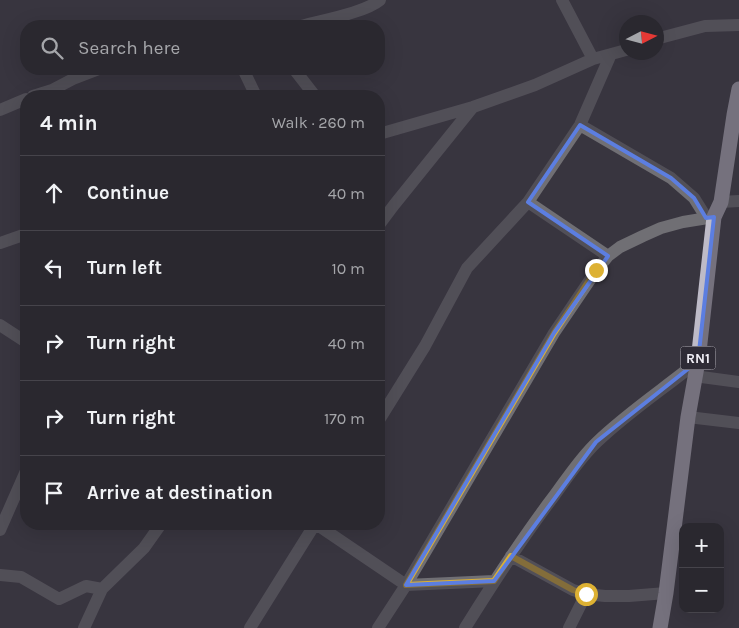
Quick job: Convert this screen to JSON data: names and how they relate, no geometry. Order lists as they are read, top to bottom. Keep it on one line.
{"streets":{"highway":["RN1"]},"north":"right","page":{"search":"Search here","heading":["4 min","Walk · 260 m"],"list":[["Continue","40 m"],["Turn left","10 m"],["Turn right","40 m"],["Turn right","170 m"],"Arrive at destination"],"map_buttons":["+","−"]}}
